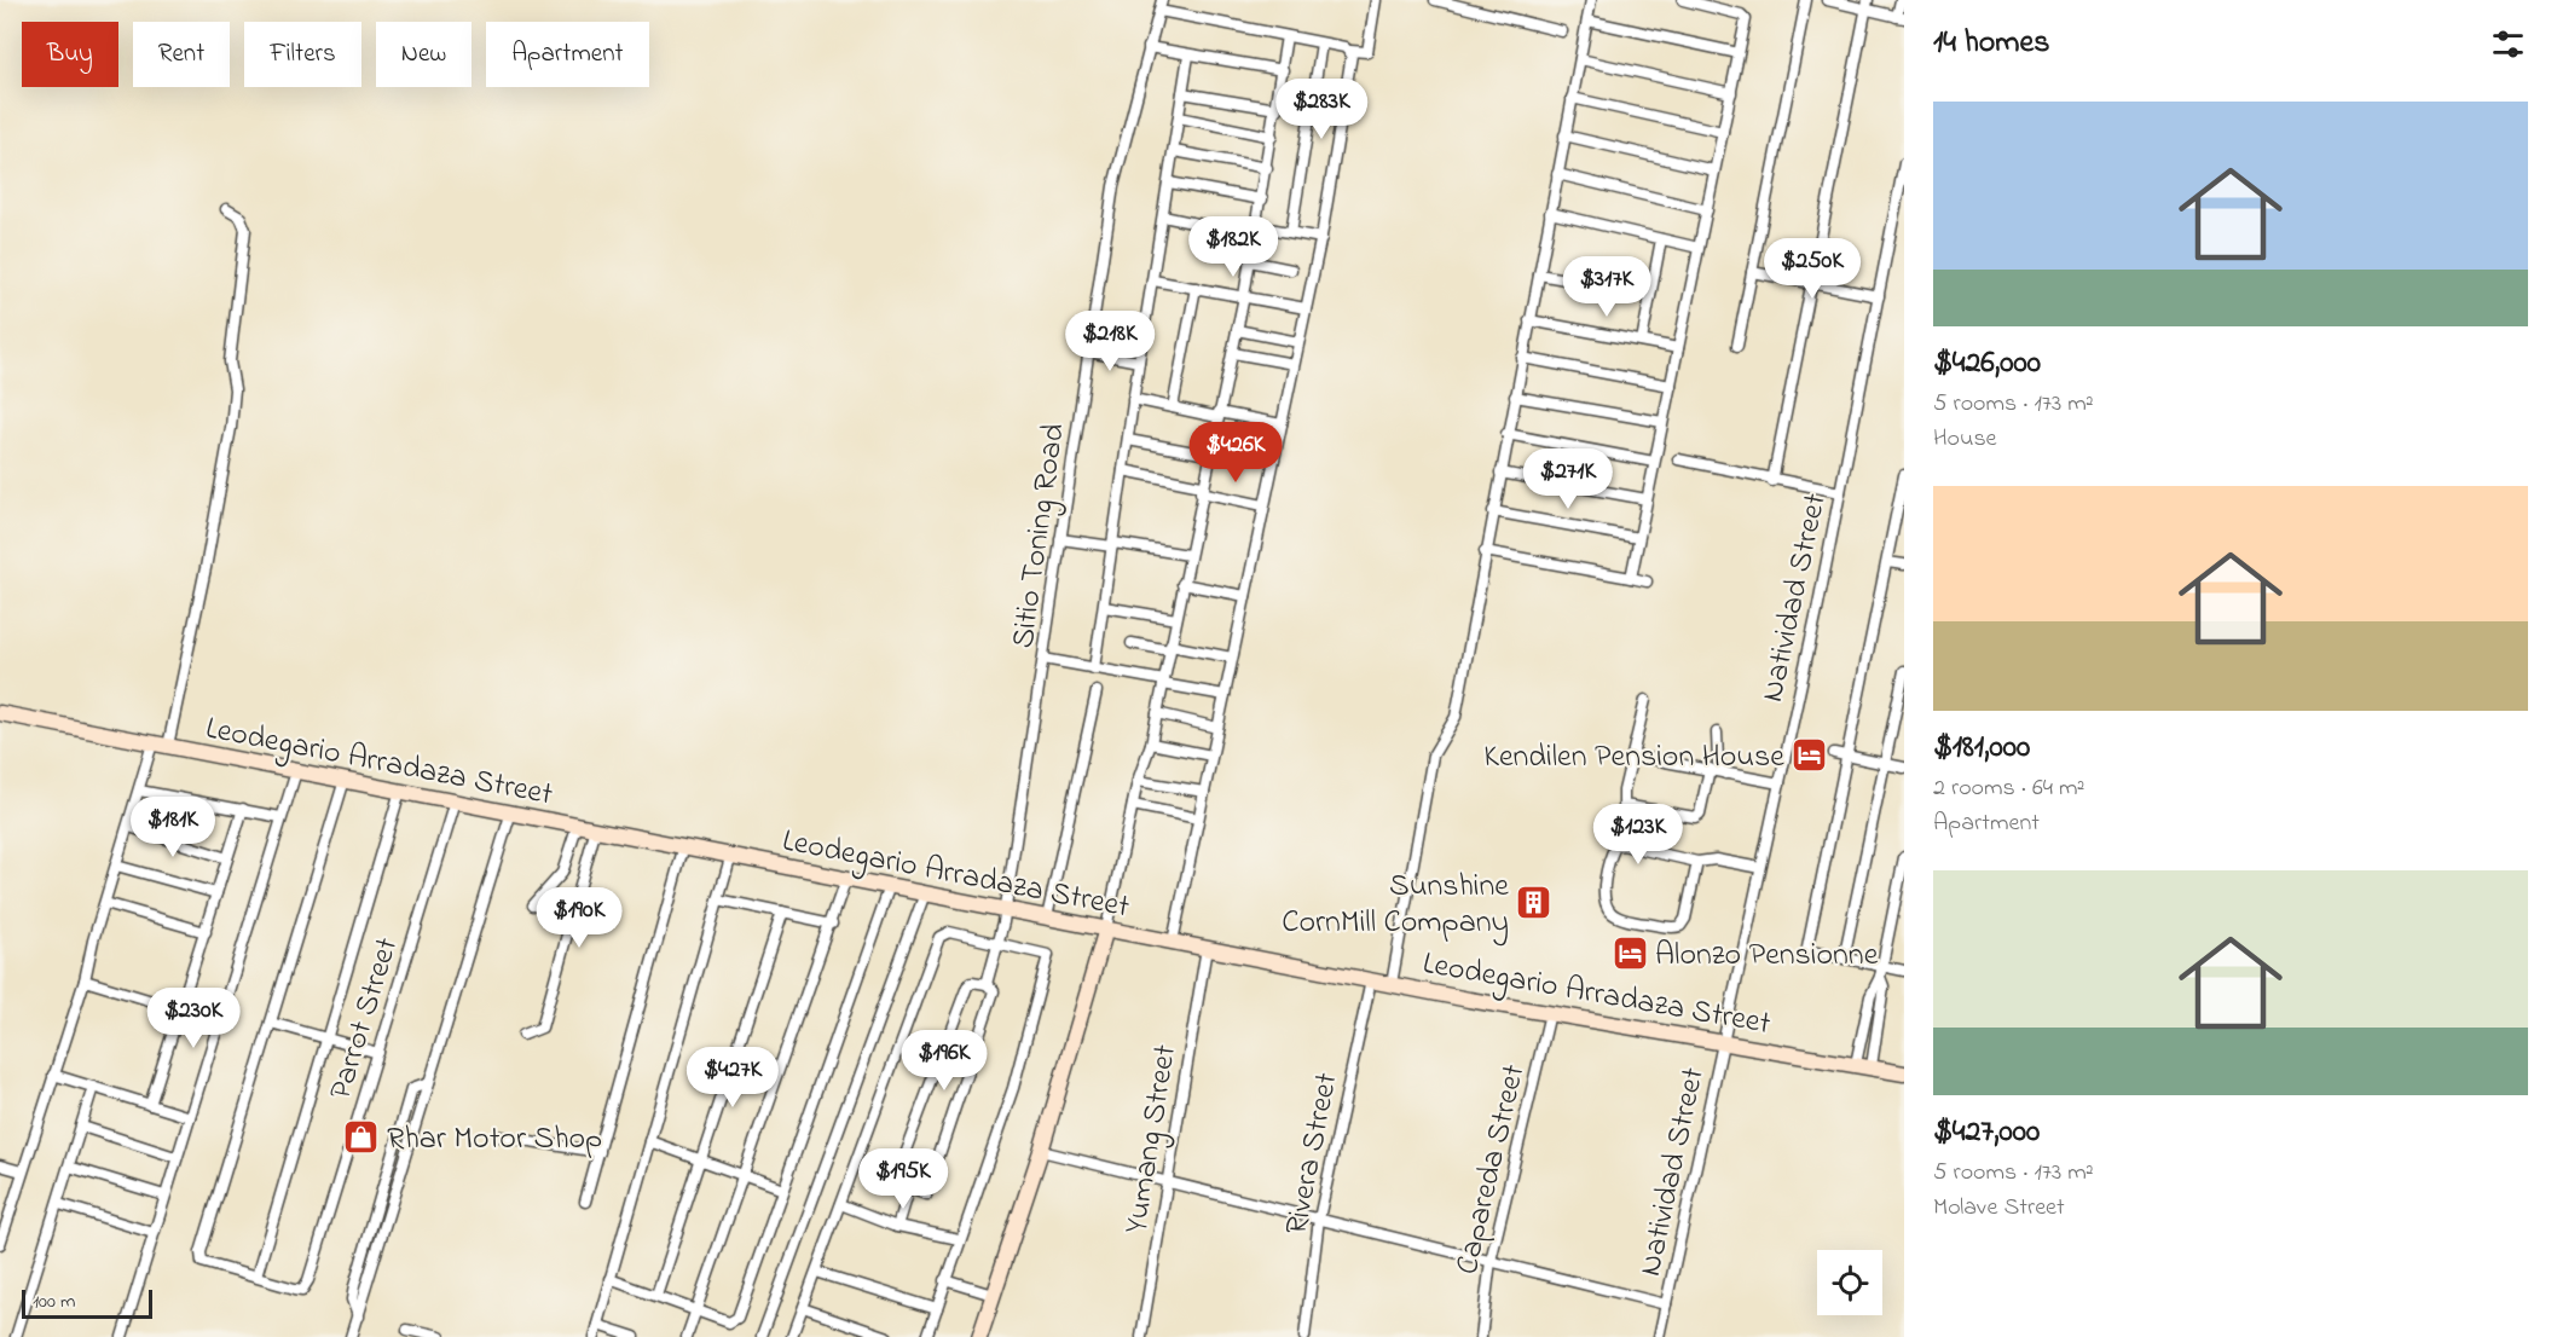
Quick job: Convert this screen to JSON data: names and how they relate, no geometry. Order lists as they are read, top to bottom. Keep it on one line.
{"streets":{"street":["Sitio Toning Road","Natividad Street","Leodegario Arradaza Street","Parrot Street","Yumang Street","Rivera Street","Capareda Street"]},"crossings":[["Sitio Toning Road","Leodegario Arradaza Street"],["Natividad Street","Leodegario Arradaza Street"],["Leodegario Arradaza Street","Parrot Street"],["Leodegario Arradaza Street","Yumang Street"],["Leodegario Arradaza Street","Rivera Street"],["Leodegario Arradaza Street","Capareda Street"]],"places":{"hotel":["Kendilen Pension House","Alonzo Pensionne"],"building":["Sunshine CornMill Company"],"shop":["Rhar Motor Shop"]},"scale_bar":"100 m","page":{"heading":"14 homes","chip":["Buy","Rent","Filters","New","Apartment"],"price":["$283K","$182K","$250K","$317K","$218K","$426K","$271K","$181K","$123K","$190K","$230K","$196K","$427K","$195K"],"list":[{"name":"$426,000","note":"5 rooms · 173 m² · House"},{"name":"$181,000","note":"2 rooms · 64 m² · Apartment"},{"name":"$427,000","note":"5 rooms · 173 m² · Molave Street"}],"scale":"100 m"}}
